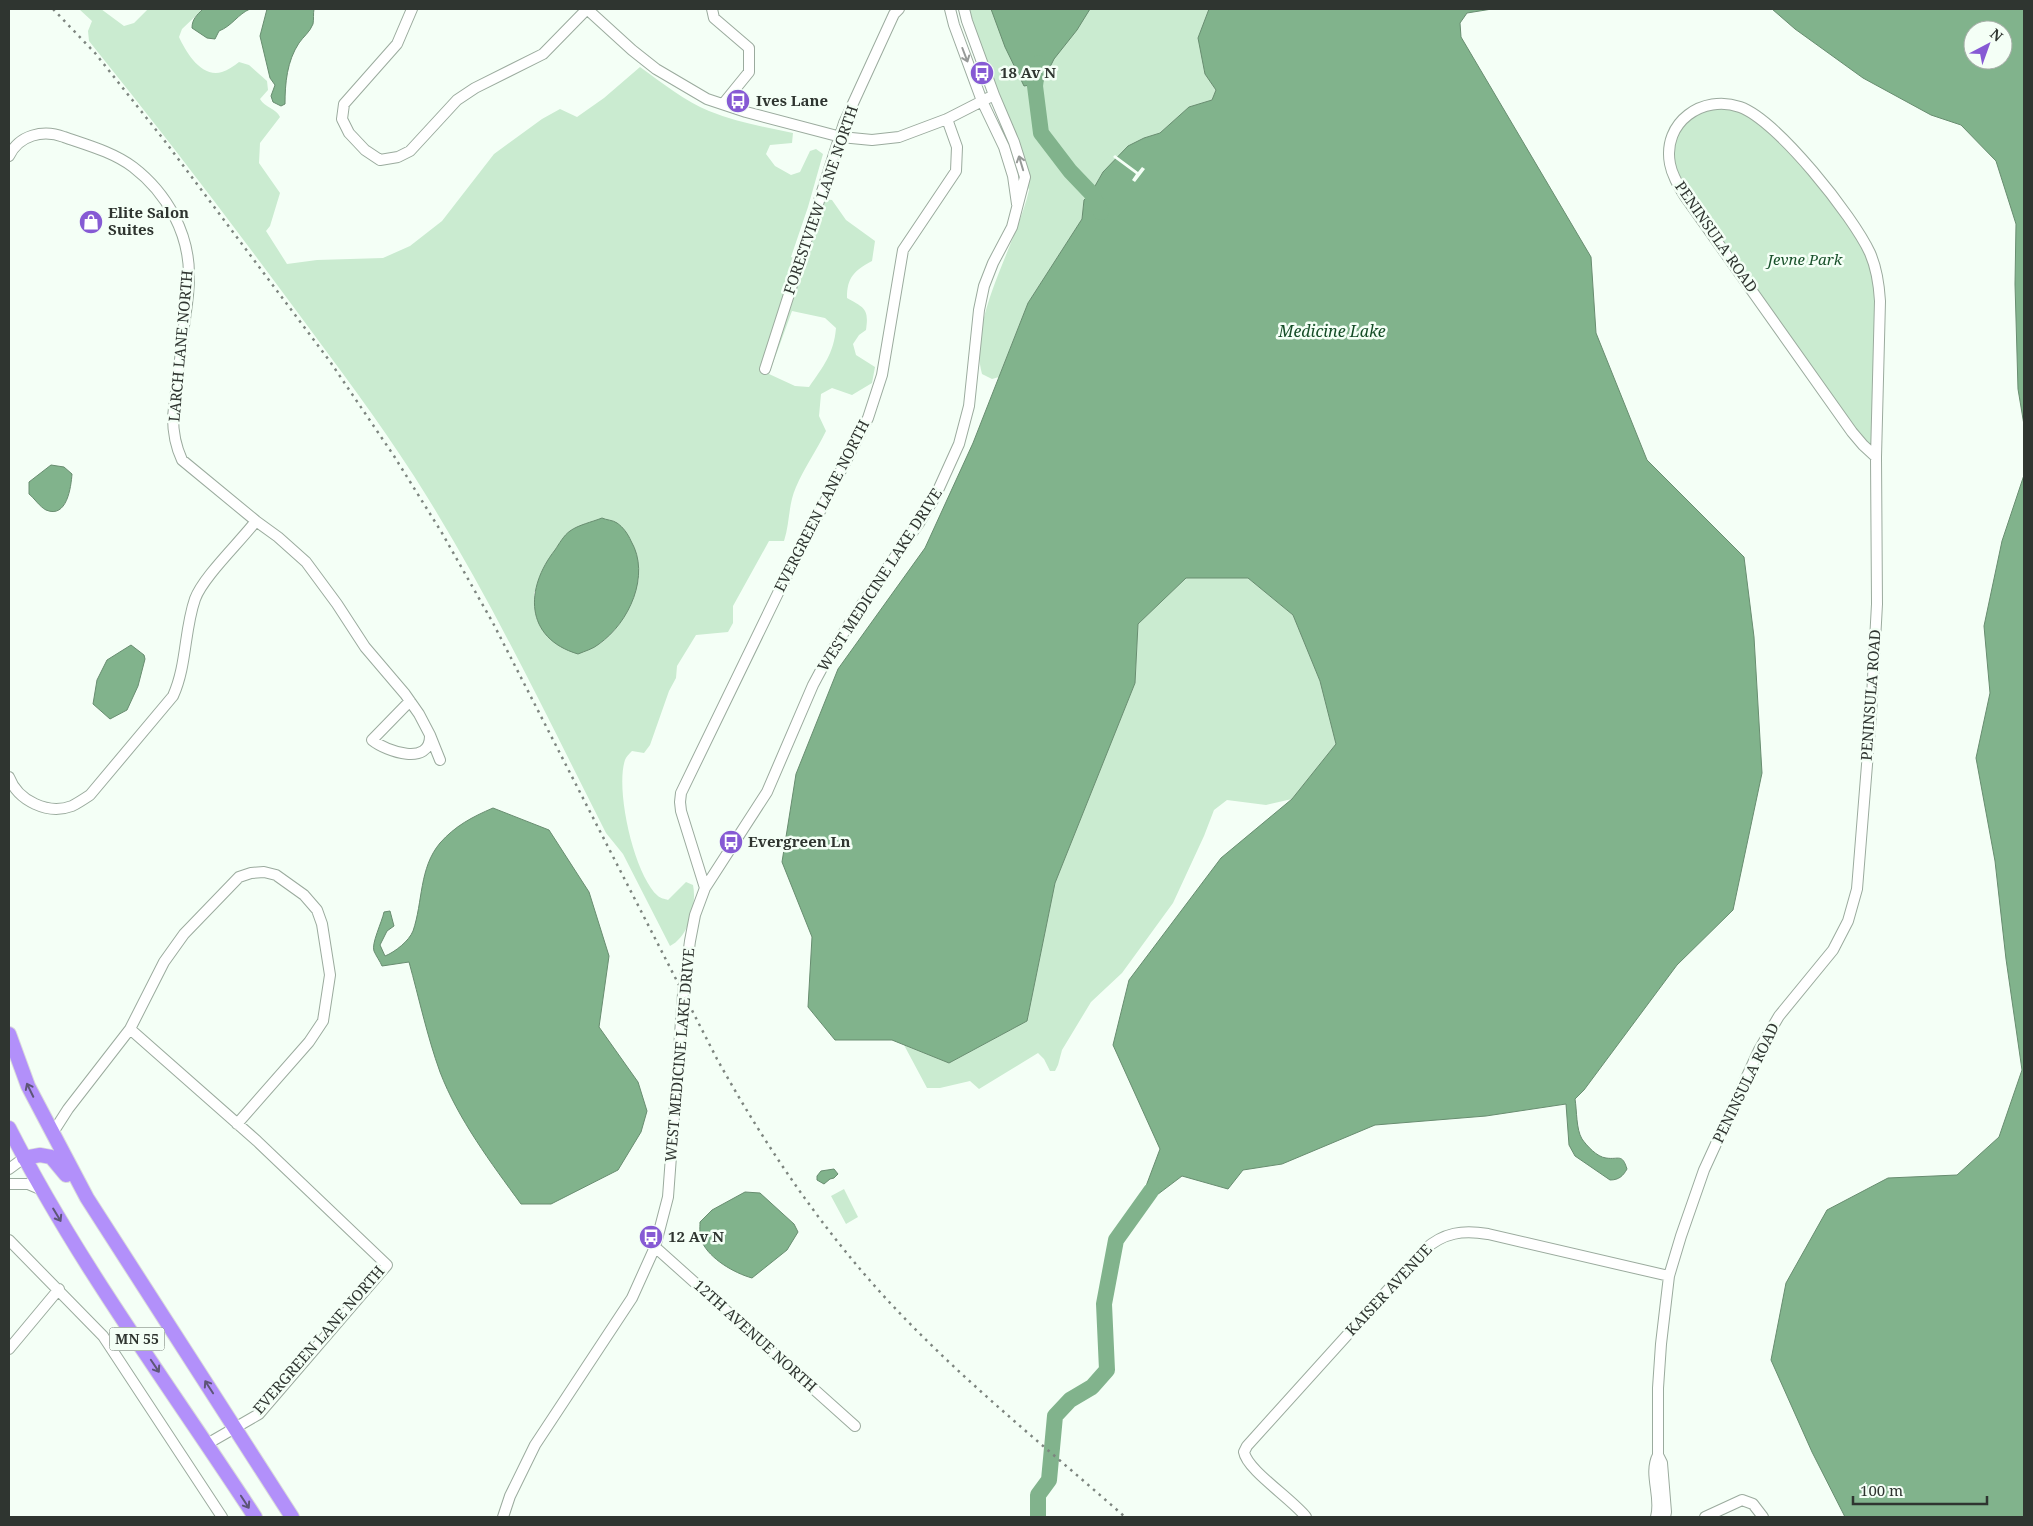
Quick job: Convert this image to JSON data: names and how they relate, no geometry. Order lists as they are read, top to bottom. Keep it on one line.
{"streets":{"highway":["MN 55"],"street":["FORESTVIEW LANE NORTH","PENINSULA ROAD","LARCH LANE NORTH","EVERGREEN LANE NORTH","WEST MEDICINE LAKE DRIVE","KAISER AVENUE","12TH AVENUE NORTH"]},"crossings":[["PENINSULA ROAD","KAISER AVENUE"],["EVERGREEN LANE NORTH","WEST MEDICINE LAKE DRIVE"],["EVERGREEN LANE NORTH","MN 55"],["WEST MEDICINE LAKE DRIVE","12TH AVENUE NORTH"]],"water":["Medicine Lake"],"parks":["Jevne Park"],"places":{"bus stop":["18 Av N","Ives Lane","Evergreen Ln","12 Av N"],"shop":["Elite Salon Suites"]},"scale_bar":"100 m","north":"top right"}
